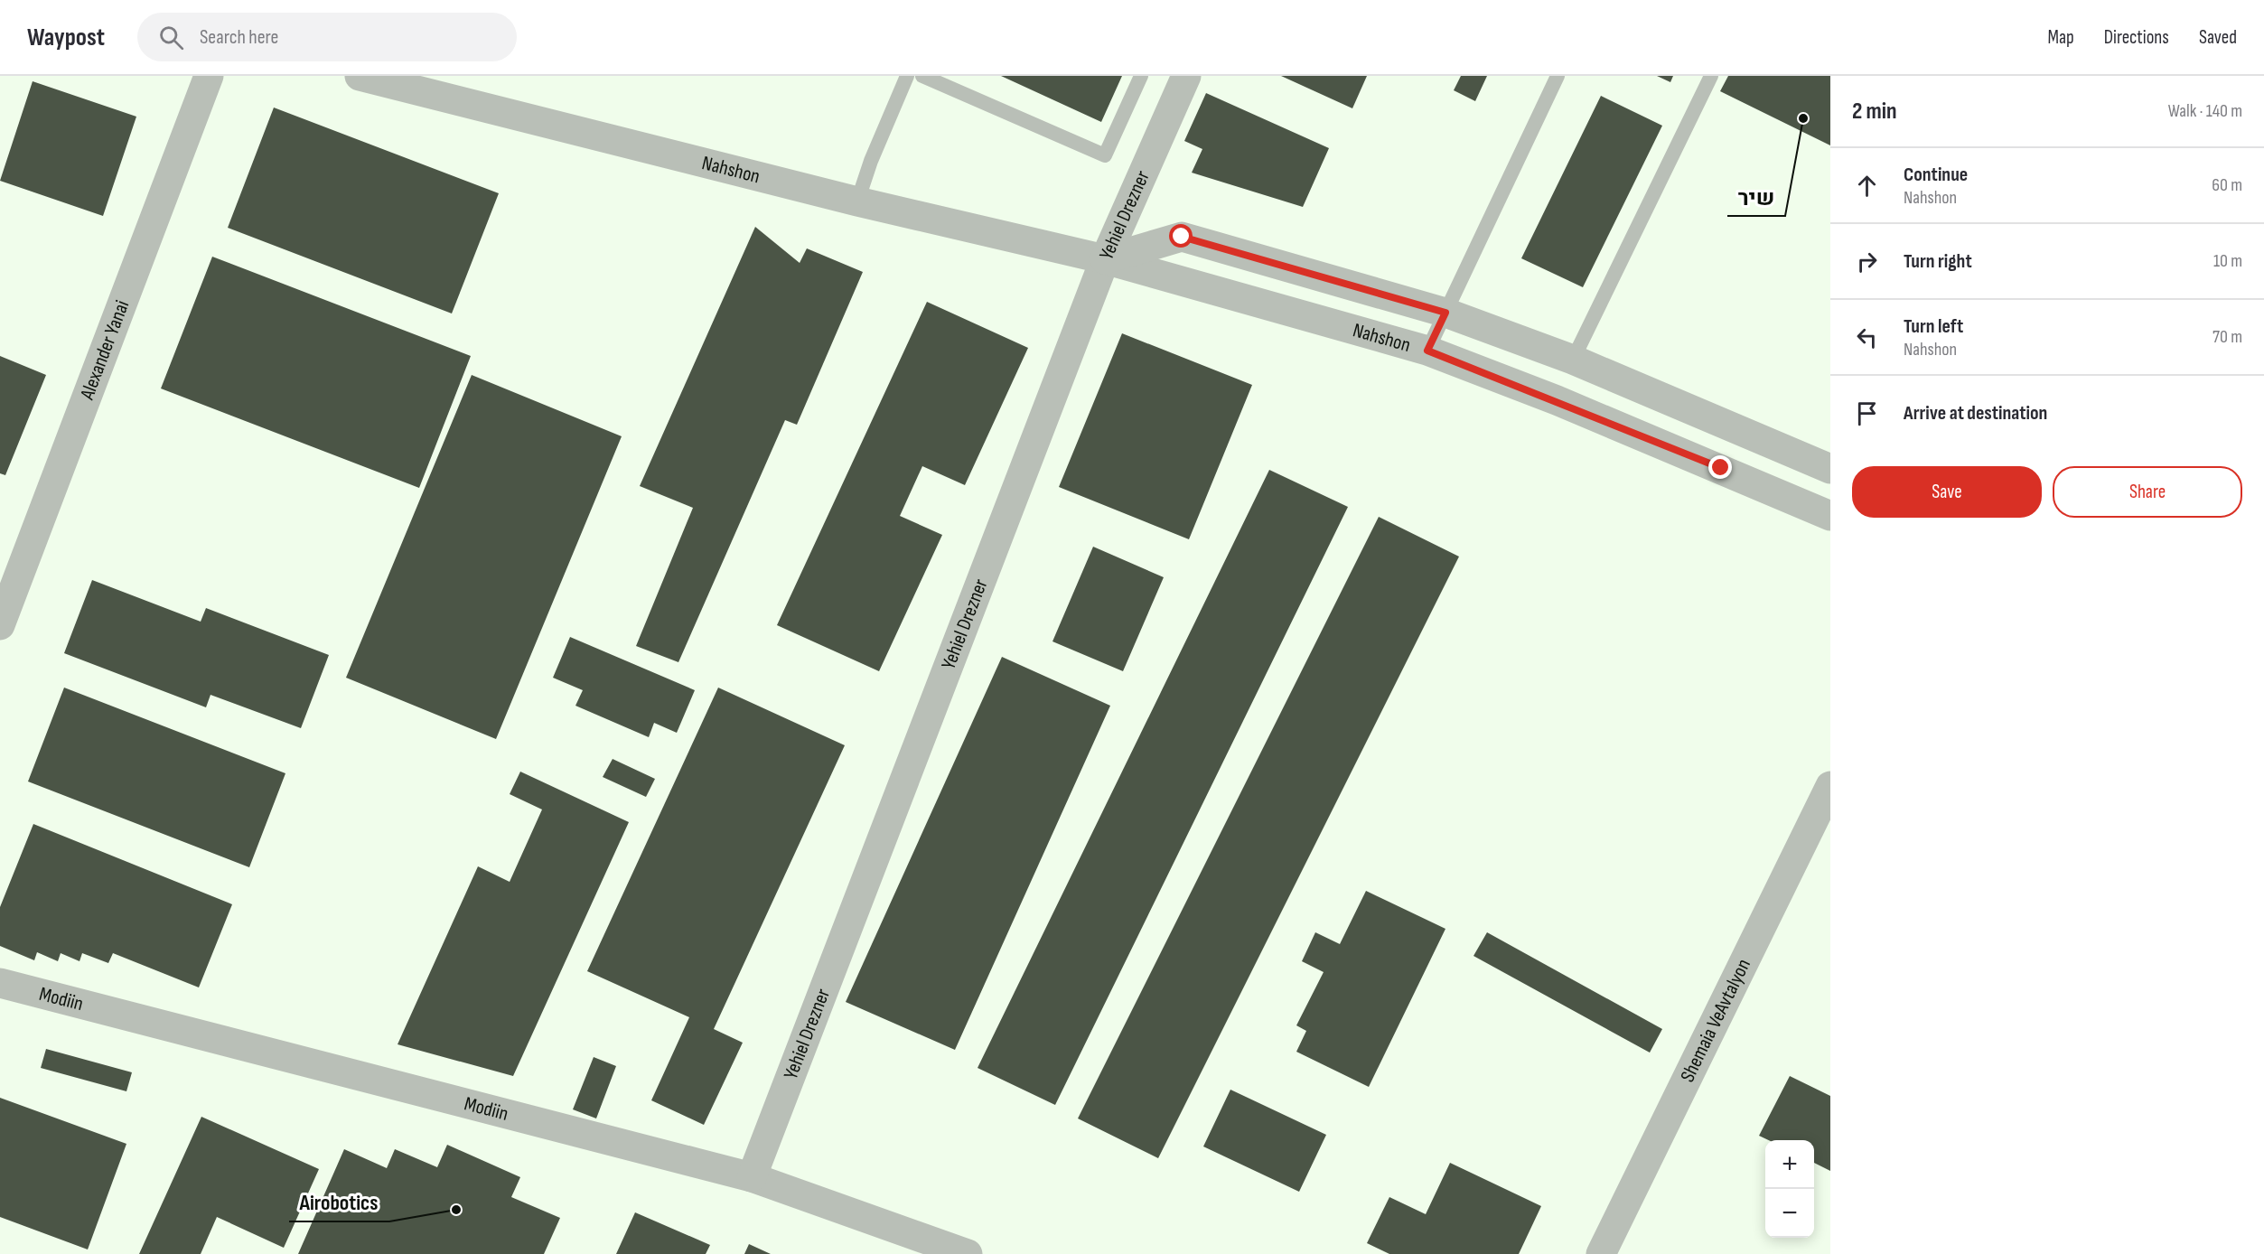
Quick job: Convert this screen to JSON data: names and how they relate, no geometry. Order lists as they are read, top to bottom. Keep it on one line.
{"streets":{"street":["Nahshon","Yehiel Drezner","Alexander Yanai","Modiin","Shemaia VeAvtalyon"]},"crossings":[["Nahshon","Yehiel Drezner"],["Yehiel Drezner","Modiin"]],"places":["שיר","Airobotics"],"page":{"header":"Waypost","search":"Search here","nav":["Map","Directions","Saved"],"heading":["2 min","Walk · 140 m"],"list":[["Continue","Nahshon","60 m"],["Turn right","10 m"],["Turn left","Nahshon","70 m"],"Arrive at destination"],"buttons":["Save","Share"],"map_buttons":["+","−"]}}
